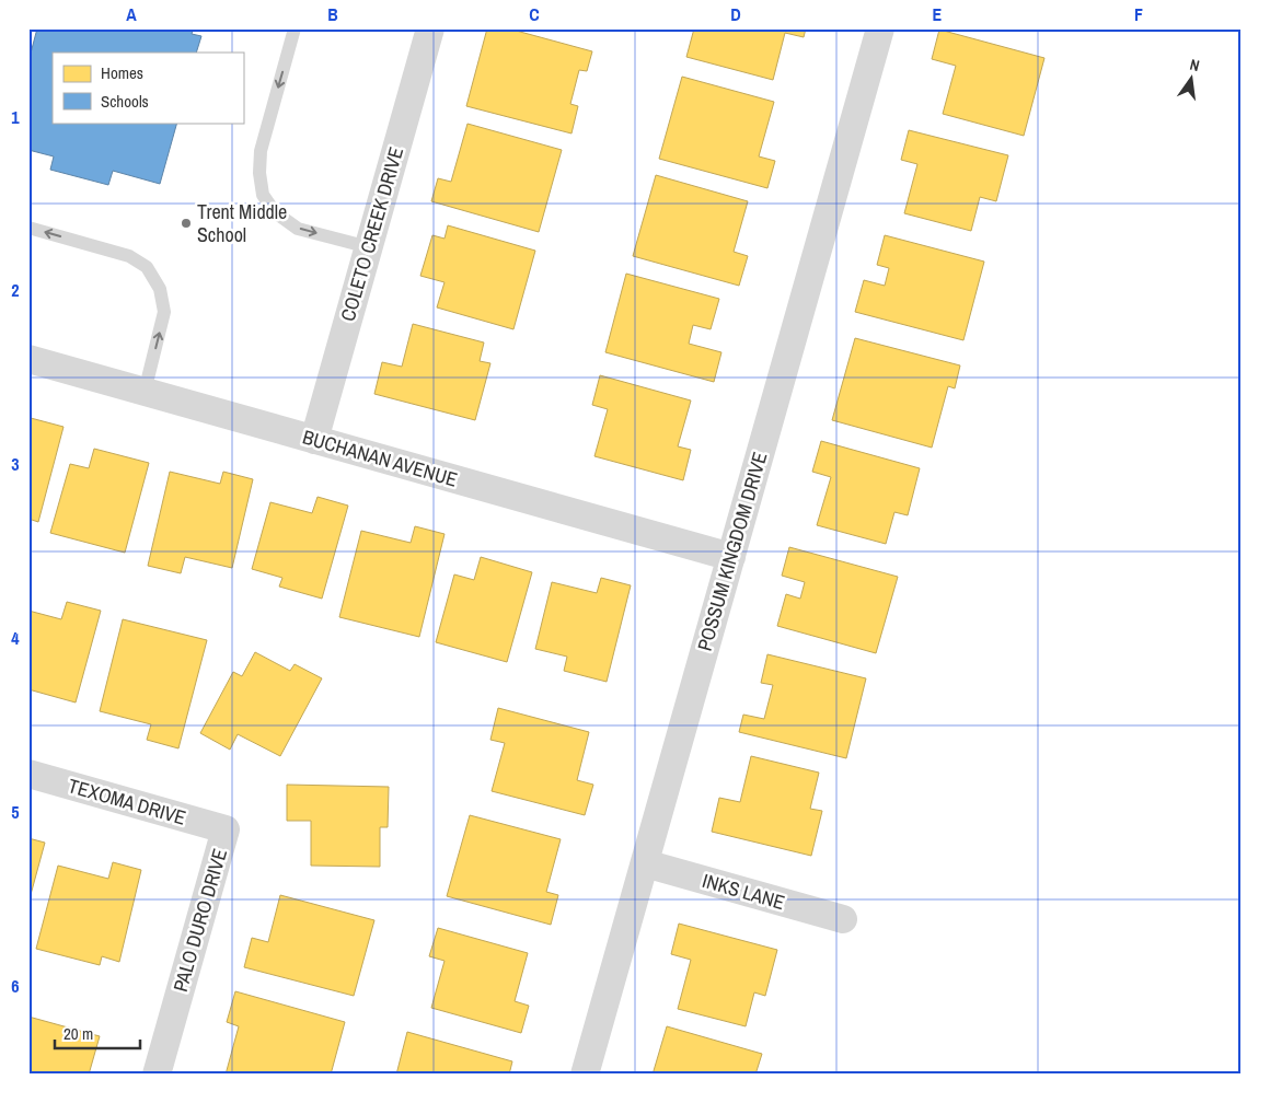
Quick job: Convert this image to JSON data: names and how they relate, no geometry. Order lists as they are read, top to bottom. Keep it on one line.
{"streets":{"street":["COLETO CREEK DRIVE","BUCHANAN AVENUE","POSSUM KINGDOM DRIVE","TEXOMA DRIVE","INKS LANE","PALO DURO DRIVE"]},"crossings":[["COLETO CREEK DRIVE","BUCHANAN AVENUE"],["BUCHANAN AVENUE","POSSUM KINGDOM DRIVE"],["POSSUM KINGDOM DRIVE","INKS LANE"],["TEXOMA DRIVE","PALO DURO DRIVE"]],"places":["Trent Middle School"],"legend":["Homes","Schools"],"scale_bar":"20 m","north":"top","grid":{"columns":["A","B","C","D","E","F"],"rows":["1","2","3","4","5","6"]}}
